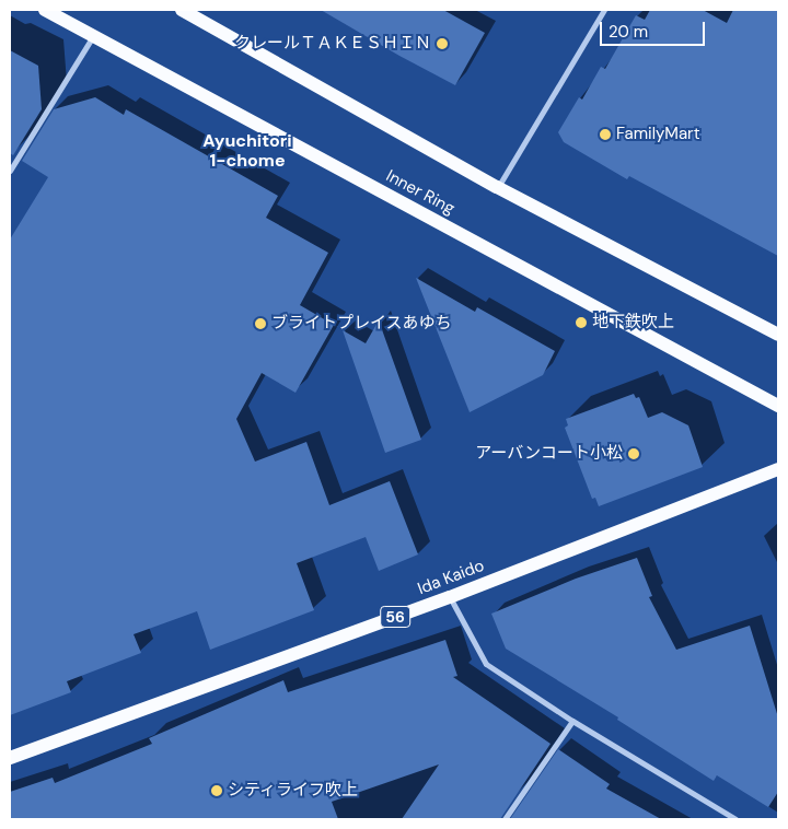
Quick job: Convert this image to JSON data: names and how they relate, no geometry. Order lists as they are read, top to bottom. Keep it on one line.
{"streets":{"main road":["Inner Ring","Ida Kaido","56"]},"districts":["Ayuchitori 1-chome"],"places":["クレールＴＡＫＥＳＨＩＮ","FamilyMart","地下鉄吹上","ブライトプレイスあゆち","アーバンコート小松","シティライフ吹上"],"scale_bar":"20 m"}
